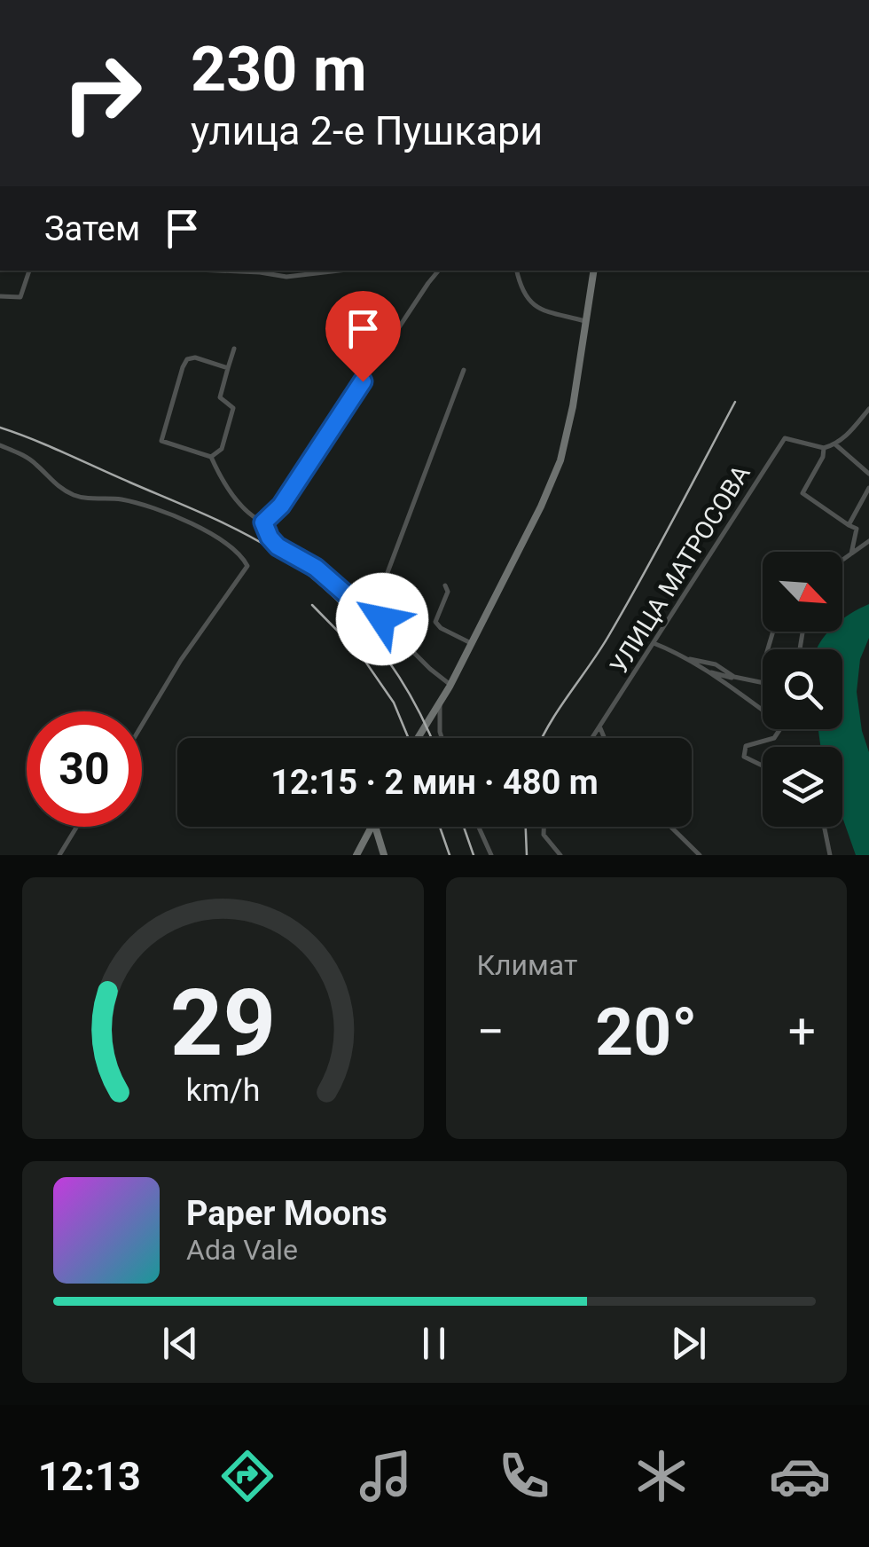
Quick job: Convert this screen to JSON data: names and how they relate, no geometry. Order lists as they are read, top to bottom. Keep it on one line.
{"streets":{"street":["УЛИЦА МАТРОСОВА"]},"north":"bottom right","page":{"turn":["230 m","улица 2-е Пушкари"],"then":"Затем","limit":"30","trip":"12:15 · 2 мин · 480 m","tile":"Климат","heat":["−","20°","+"],"song":["Paper Moons","Ada Vale"],"tabs":"12:13","gauge":["29","km/h"]}}
